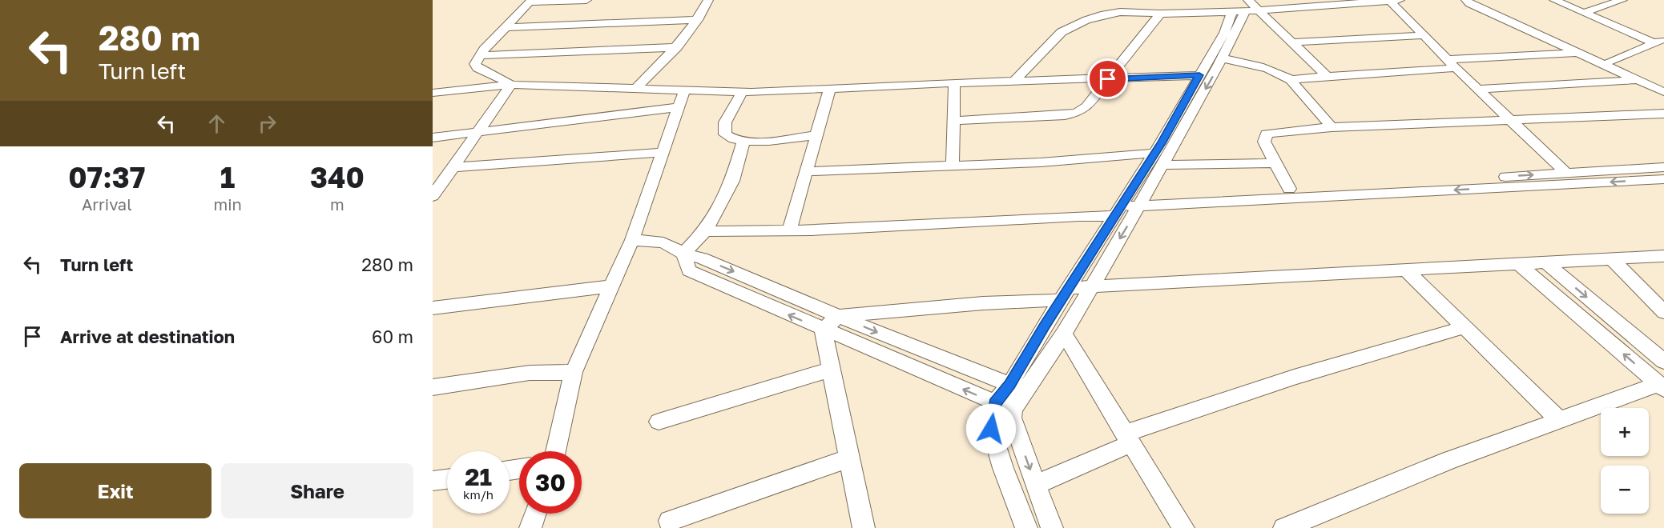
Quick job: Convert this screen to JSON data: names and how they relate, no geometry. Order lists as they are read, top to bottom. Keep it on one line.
{"page":{"turn":["280 m","Turn left"],"eta":["07:37","Arrival","1","min","340","m"],"list":[{"name":"Turn left","value":"280 m"},{"name":"Arrive at destination","value":"60 m"}],"map_buttons":["+","−"],"speed":"21 km/h","limit":"30","buttons":["Exit","Share"]}}
